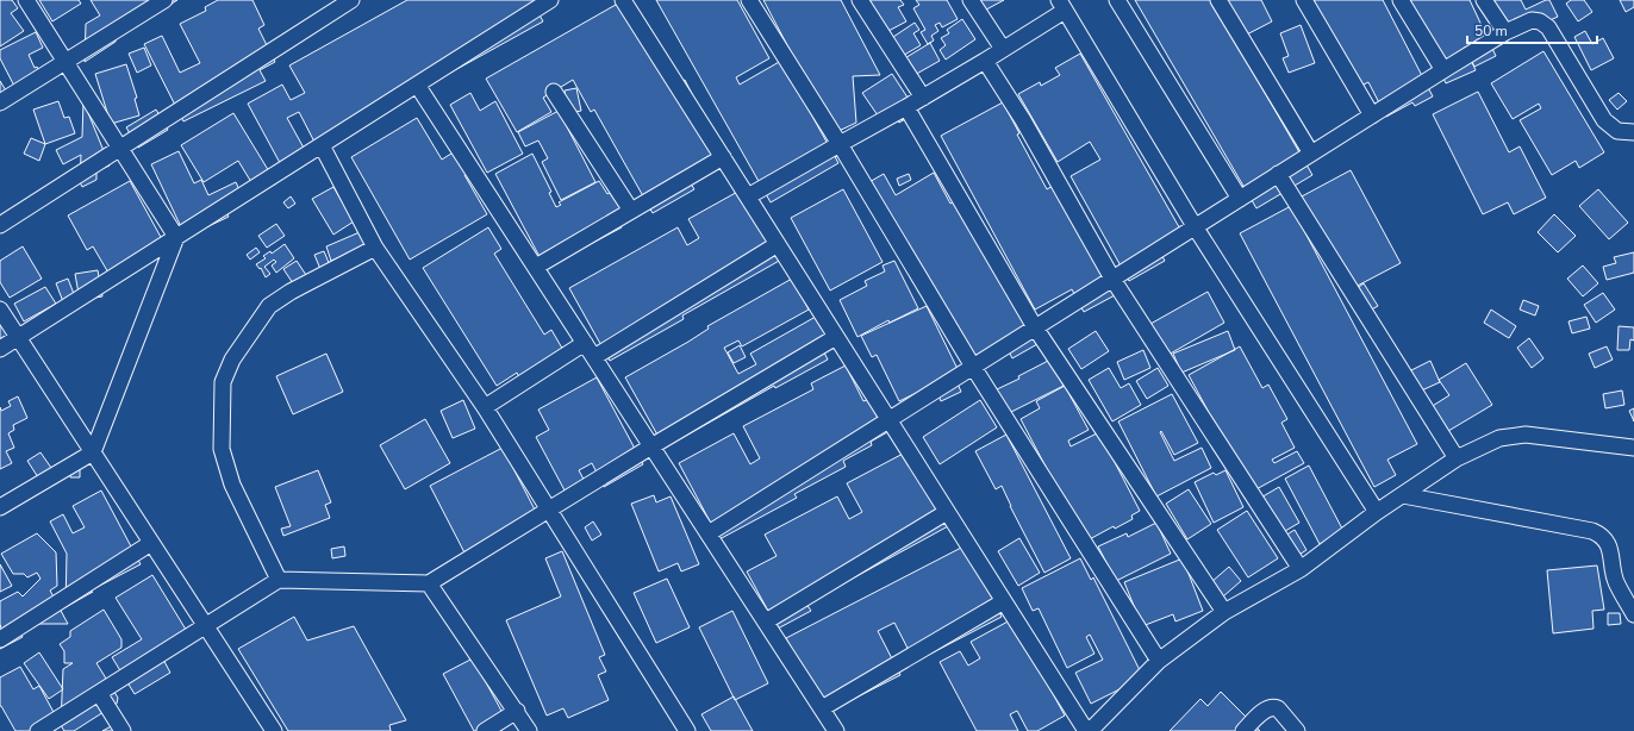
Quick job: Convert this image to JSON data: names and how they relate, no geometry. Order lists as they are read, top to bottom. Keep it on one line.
{"scale_bar":"50 m"}
